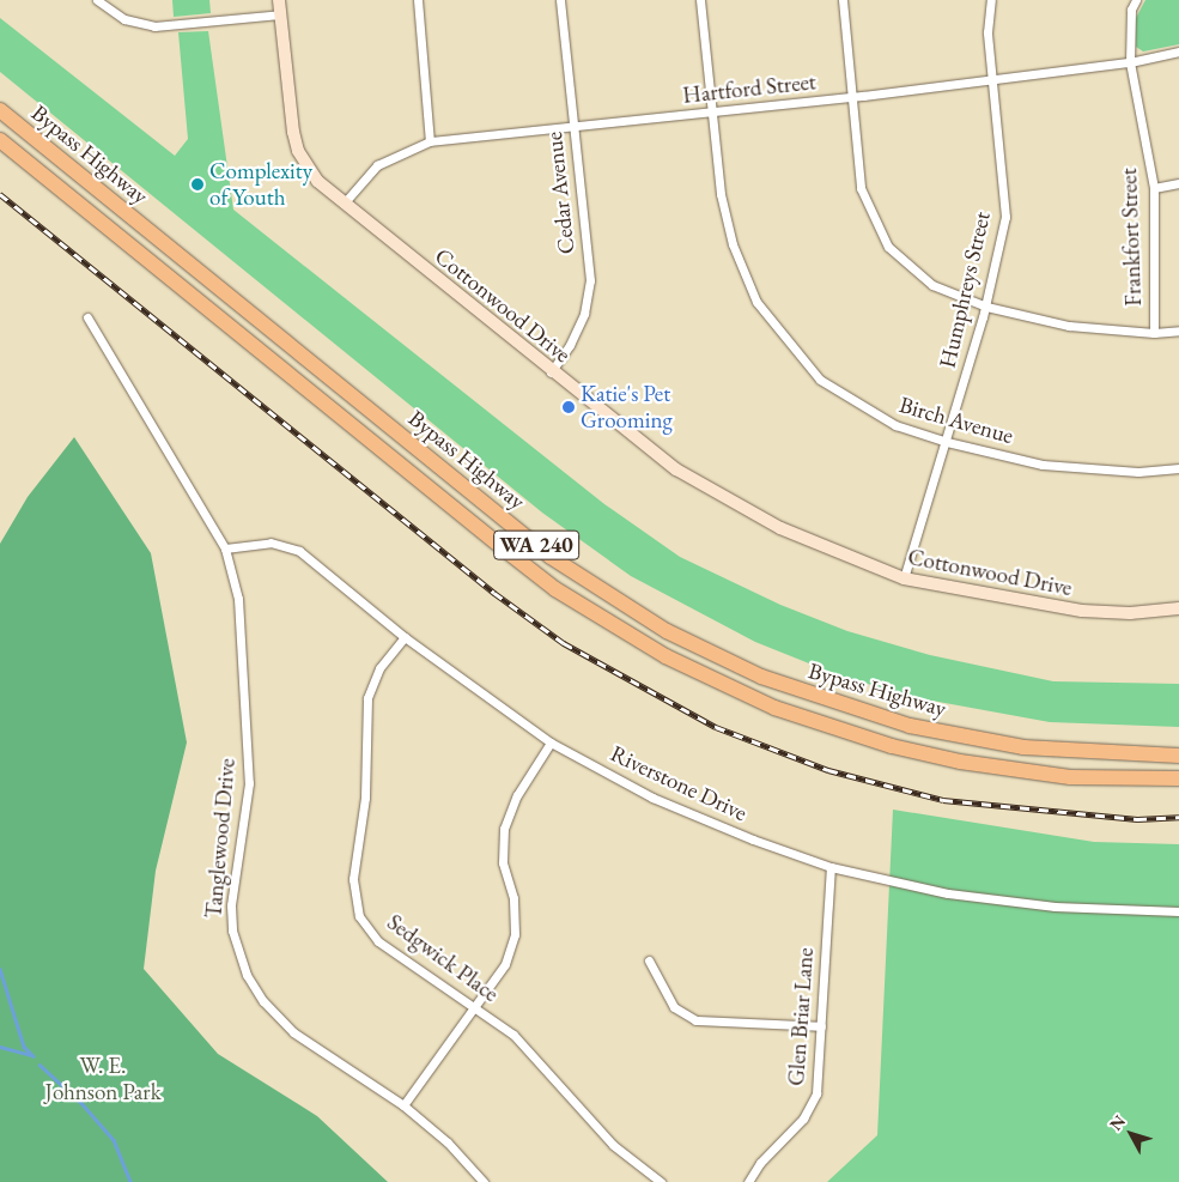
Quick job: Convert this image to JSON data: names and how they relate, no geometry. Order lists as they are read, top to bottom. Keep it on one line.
{"streets":{"highway":["Bypass Highway","WA 240"],"street":["Hartford Street","Cedar Avenue","Frankfort Street","Humphreys Street","Cottonwood Drive","Birch Avenue","Riverstone Drive","Tanglewood Drive","Sedgwick Place","Glen Briar Lane"]},"crossings":[["Hartford Street","Cedar Avenue"],["Hartford Street","Frankfort Street"],["Hartford Street","Humphreys Street"],["Hartford Street","Cottonwood Drive"],["Hartford Street","Birch Avenue"],["Cedar Avenue","Cottonwood Drive"],["Humphreys Street","Cottonwood Drive"],["Humphreys Street","Birch Avenue"],["Riverstone Drive","Tanglewood Drive"],["Riverstone Drive","Sedgwick Place"],["Riverstone Drive","Glen Briar Lane"]],"parks":["W. E. Johnson Park"],"places":["Complexity of Youth","Katie's Pet Grooming"],"north":"top left"}
